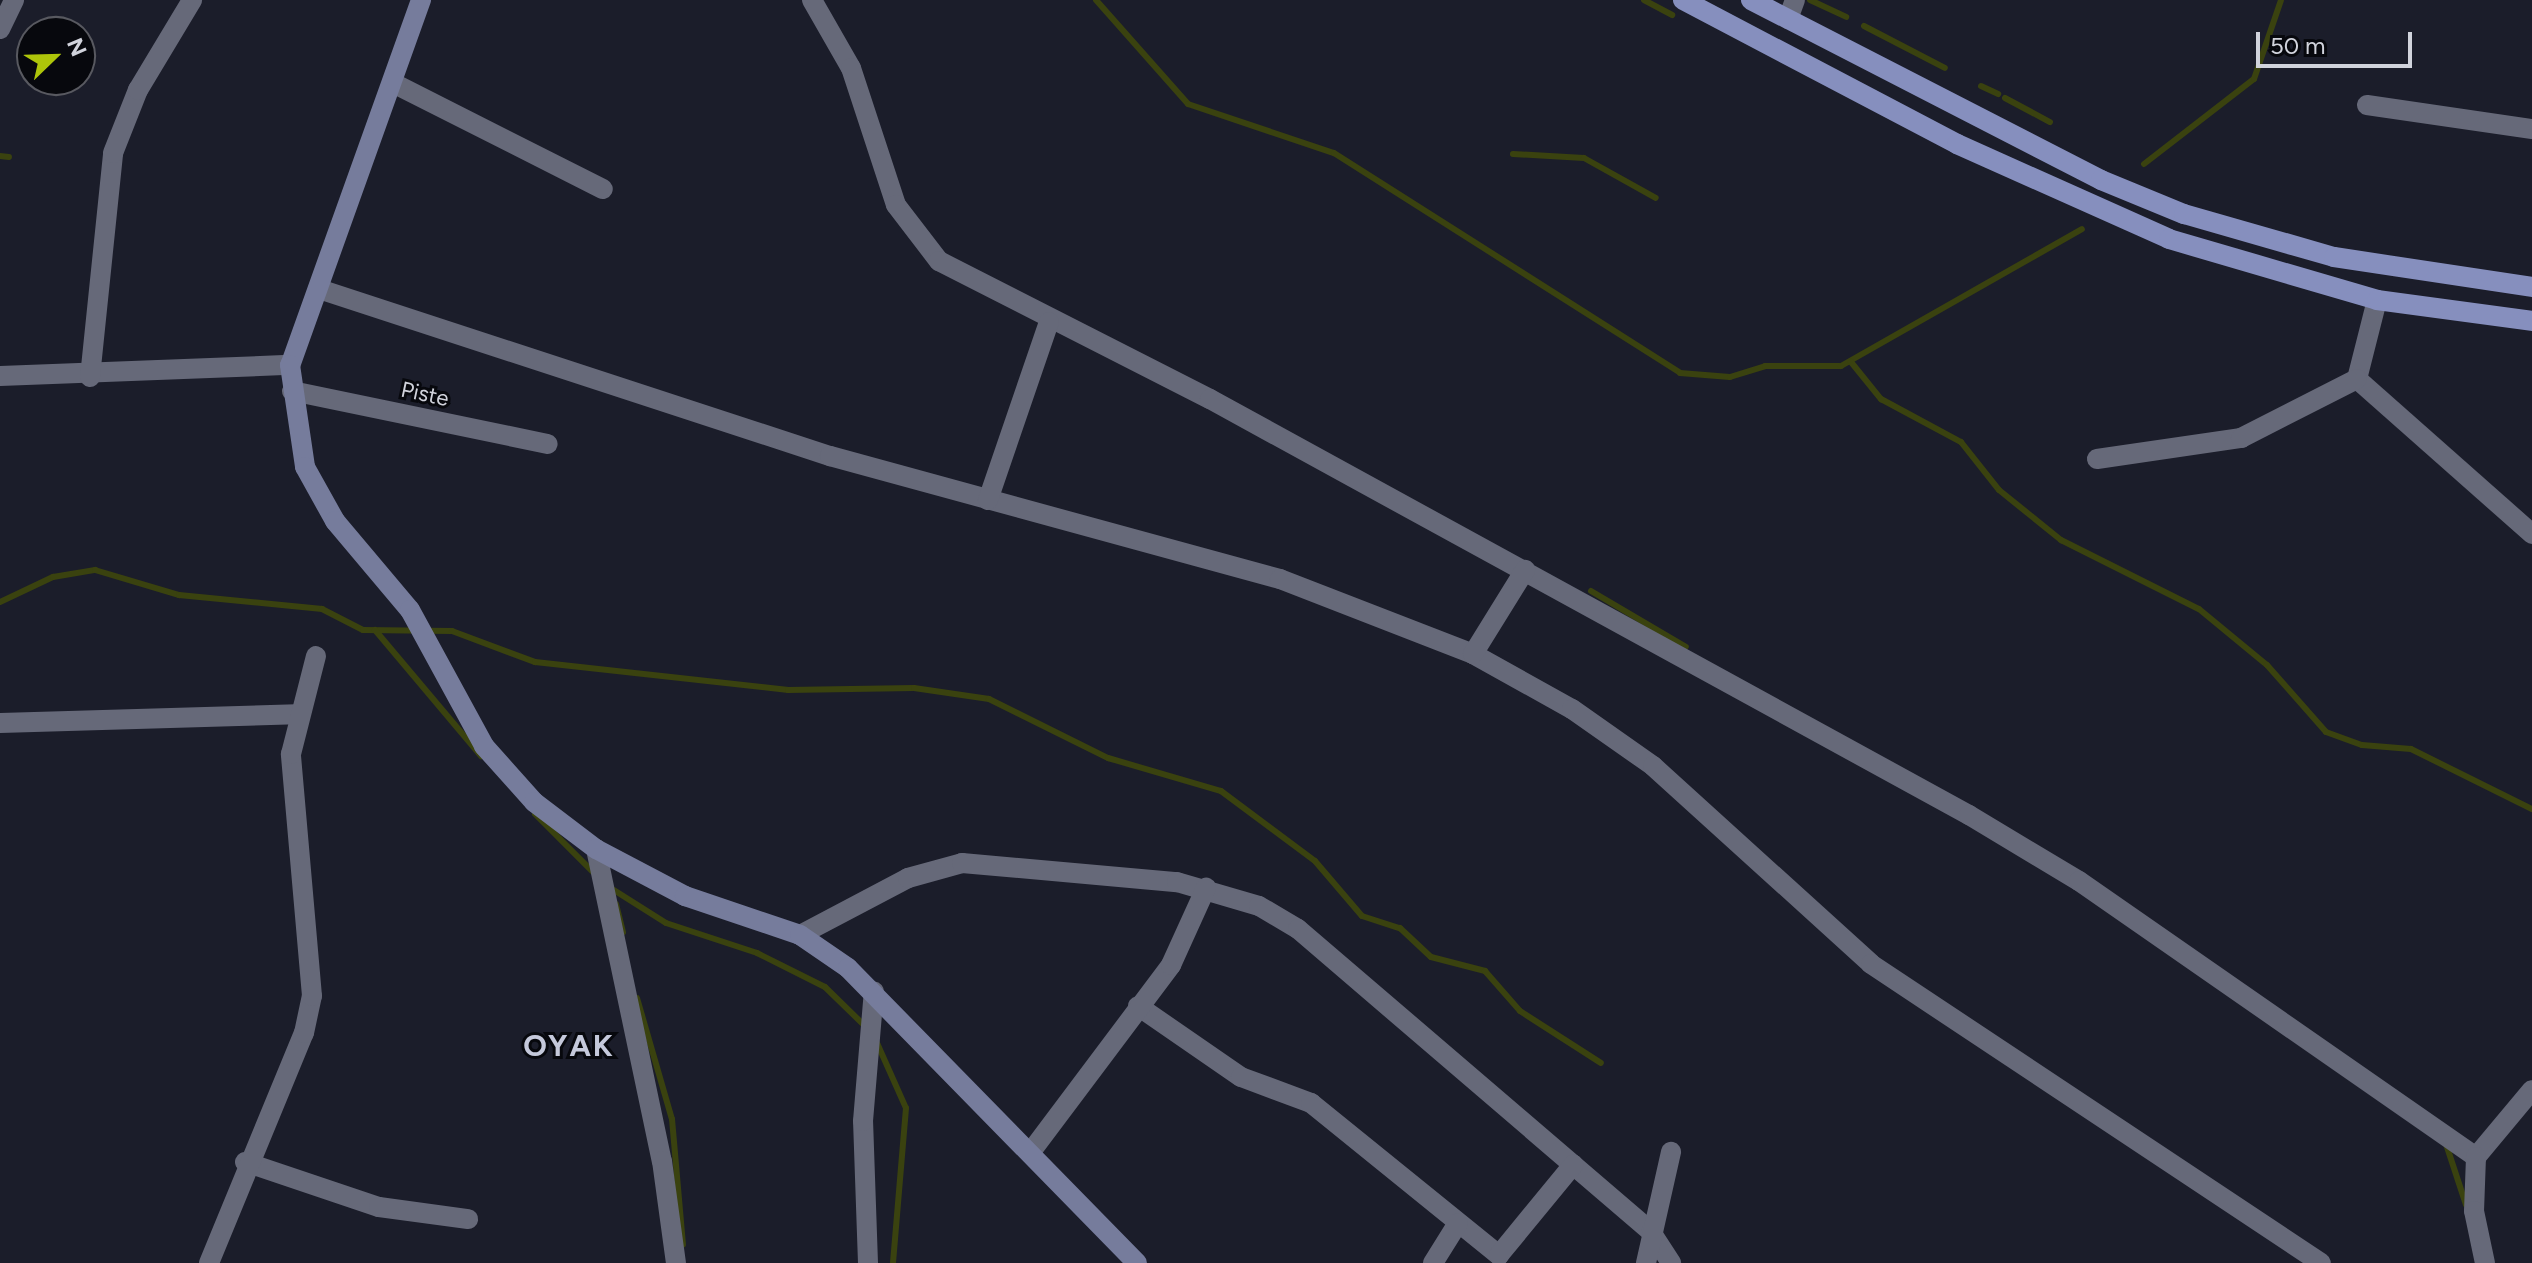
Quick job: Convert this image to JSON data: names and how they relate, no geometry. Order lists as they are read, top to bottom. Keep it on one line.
{"streets":{"street":["Piste"]},"districts":["OYAK"],"scale_bar":"50 m","north":"top right"}
